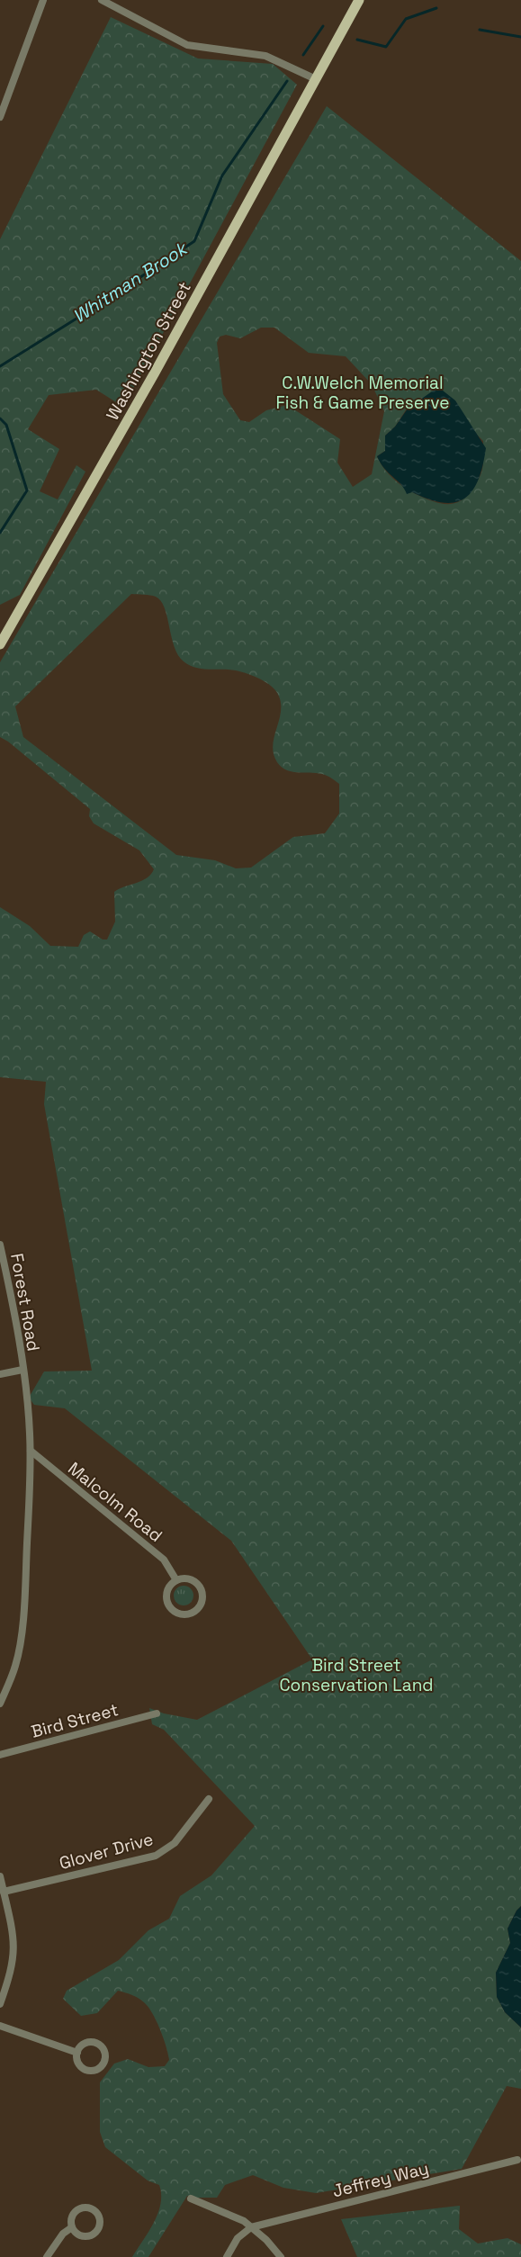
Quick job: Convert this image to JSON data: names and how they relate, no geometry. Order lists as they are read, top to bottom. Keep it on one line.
{"streets":{"main road":["Washington Street"],"street":["Forest Road","Malcolm Road","Bird Street","Glover Drive","Jeffrey Way"]},"water":["Whitman Brook"],"parks":["C.W.Welch Memorial Fish & Game Preserve","Bird Street Conservation Land"]}
